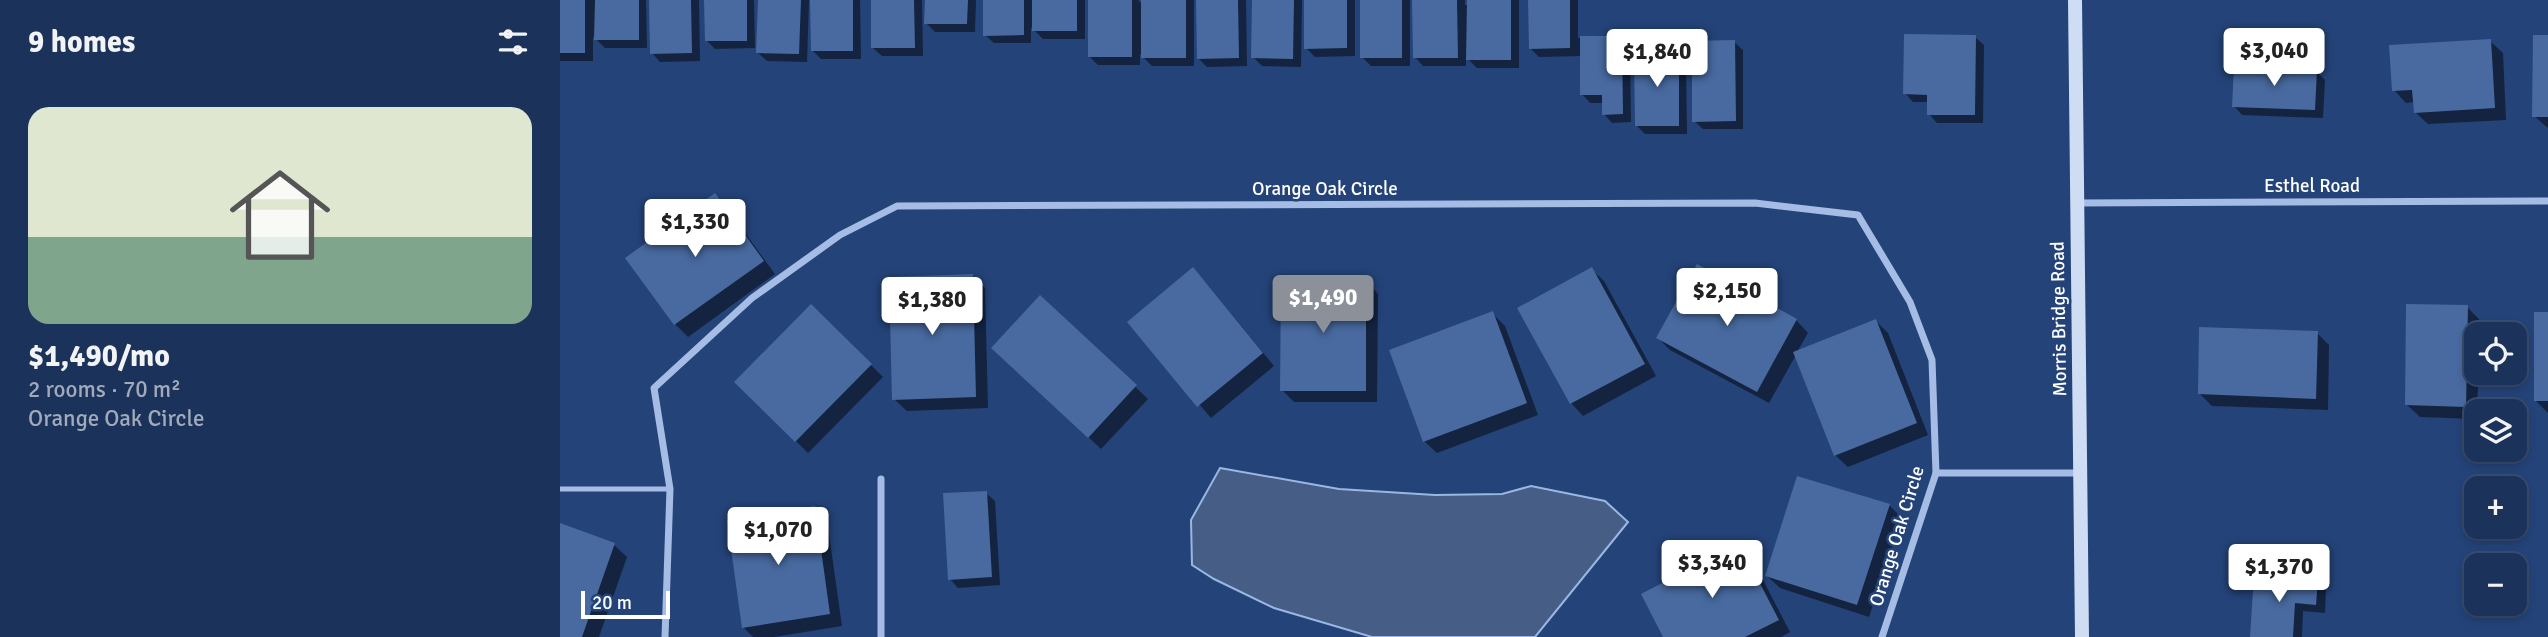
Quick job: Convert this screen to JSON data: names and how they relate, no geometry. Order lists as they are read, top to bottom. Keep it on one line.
{"streets":{"street":["Esthel Road","Orange Oak Circle","Morris Bridge Road"]},"crossings":[["Esthel Road","Morris Bridge Road"]],"scale_bar":"20 m","page":{"heading":"9 homes","price":["$3,040","$1,840","$1,330","$2,150","$1,490","$1,380","$1,070","$3,340","$1,370"],"list":[{"name":"$1,490/mo","note":"2 rooms · 70 m² · Orange Oak Circle"}],"map_buttons":["+","−"],"scale":"20 m"}}
